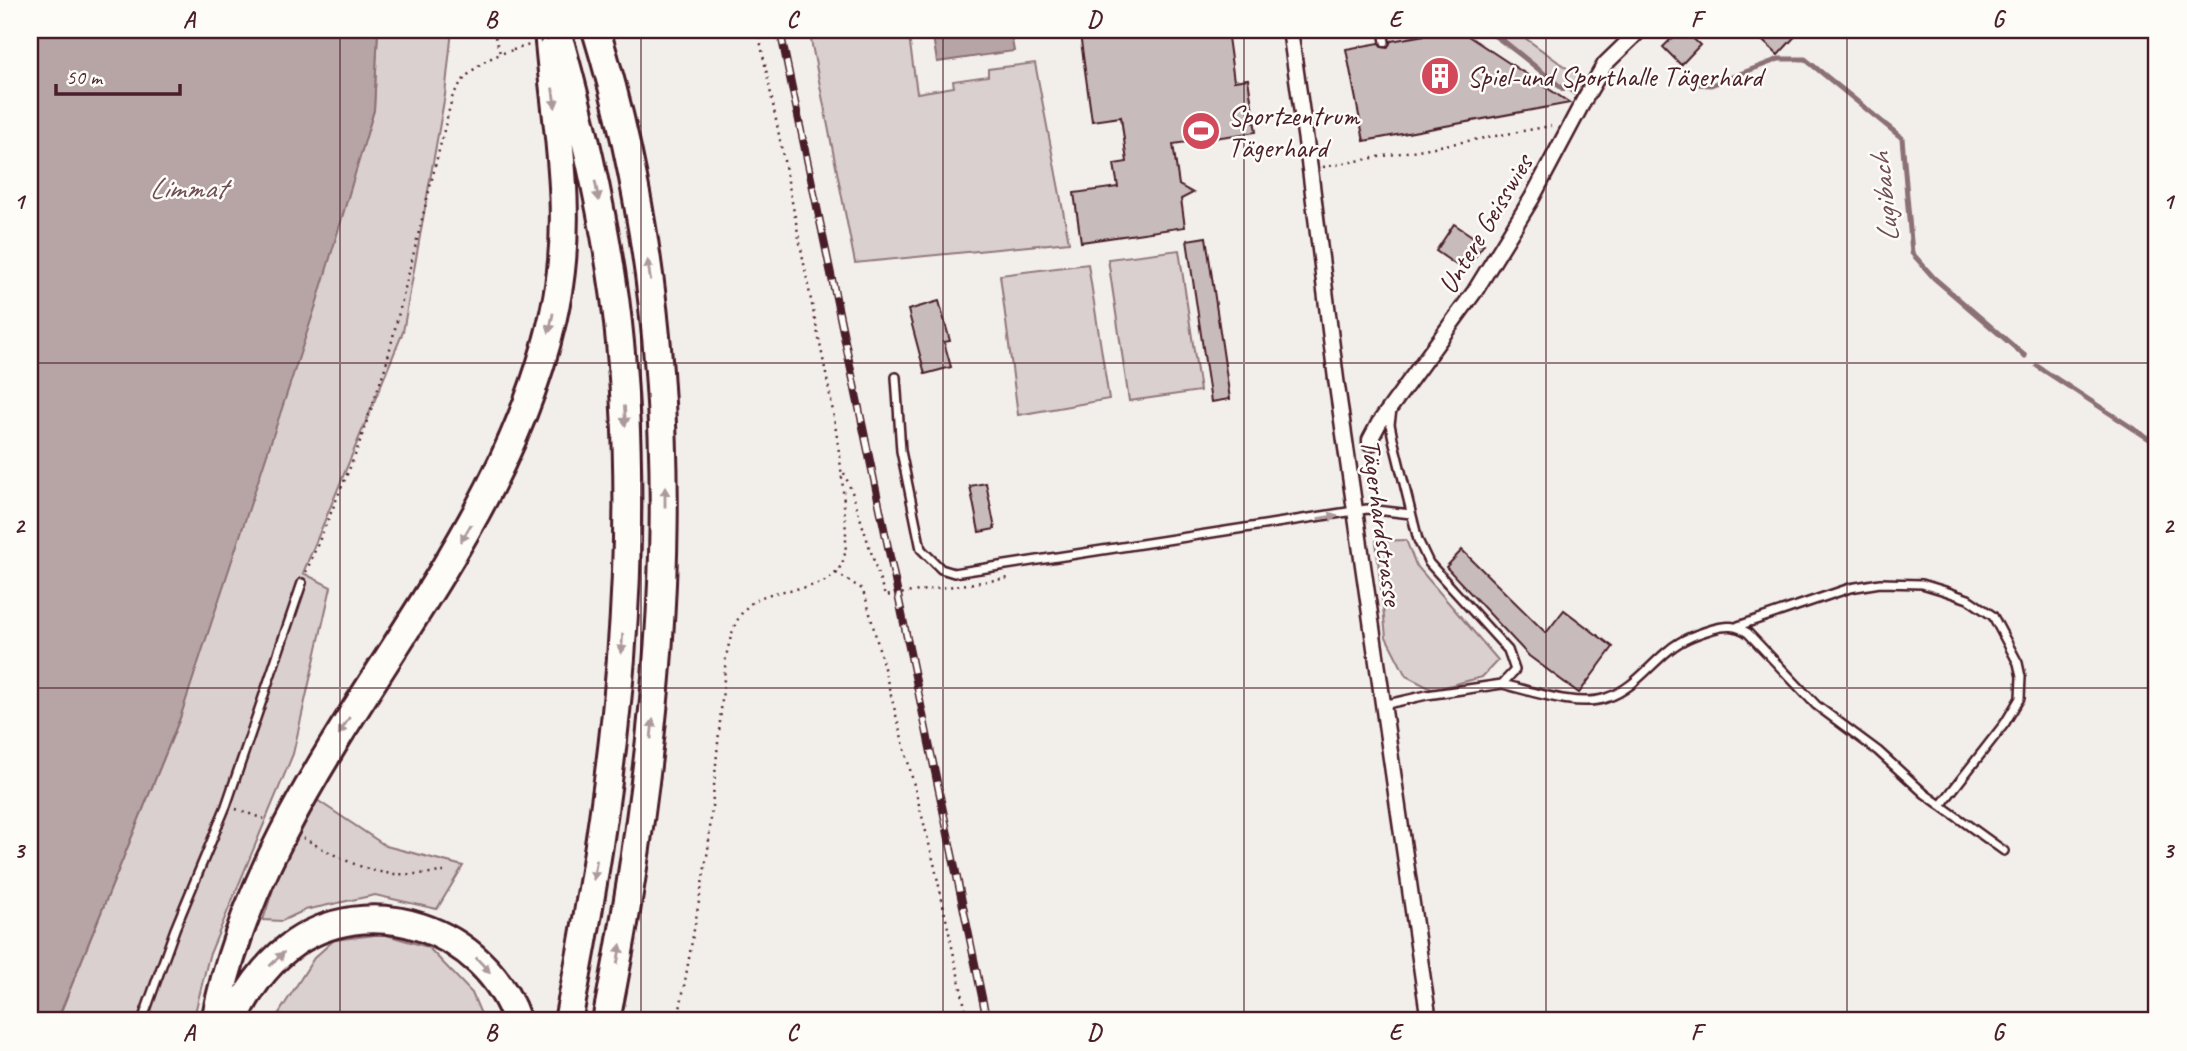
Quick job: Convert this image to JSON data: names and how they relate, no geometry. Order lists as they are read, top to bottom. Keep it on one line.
{"streets":{"street":["Untere Geisswies","Tägerhardstrasse"]},"water":["Limmat","Lugibach"],"places":{"building":["Spiel-und Sporthalle Tägerhard"],"sports":["Sportzentrum Tägerhard"]},"scale_bar":"50 m","grid":{"columns":["A","B","C","D","E","F","G"],"rows":["1","2","3"]}}
